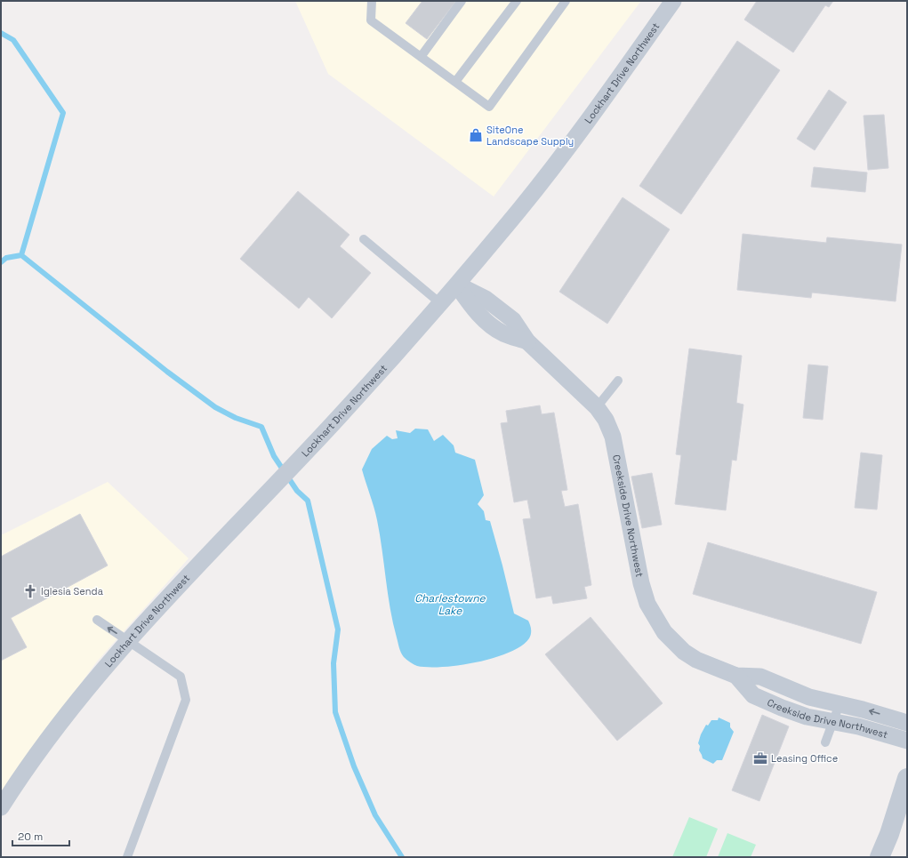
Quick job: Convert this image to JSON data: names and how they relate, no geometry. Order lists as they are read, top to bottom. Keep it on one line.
{"streets":{"street":["Lockhart Drive Northwest","Creekside Drive Northwest"]},"crossings":[["Lockhart Drive Northwest","Creekside Drive Northwest"]],"water":["Charlestowne Lake"],"places":{"shop":["SiteOne Landscape Supply"],"church":["Iglesia Senda"],"office":["Leasing Office"]},"scale_bar":"20 m"}
